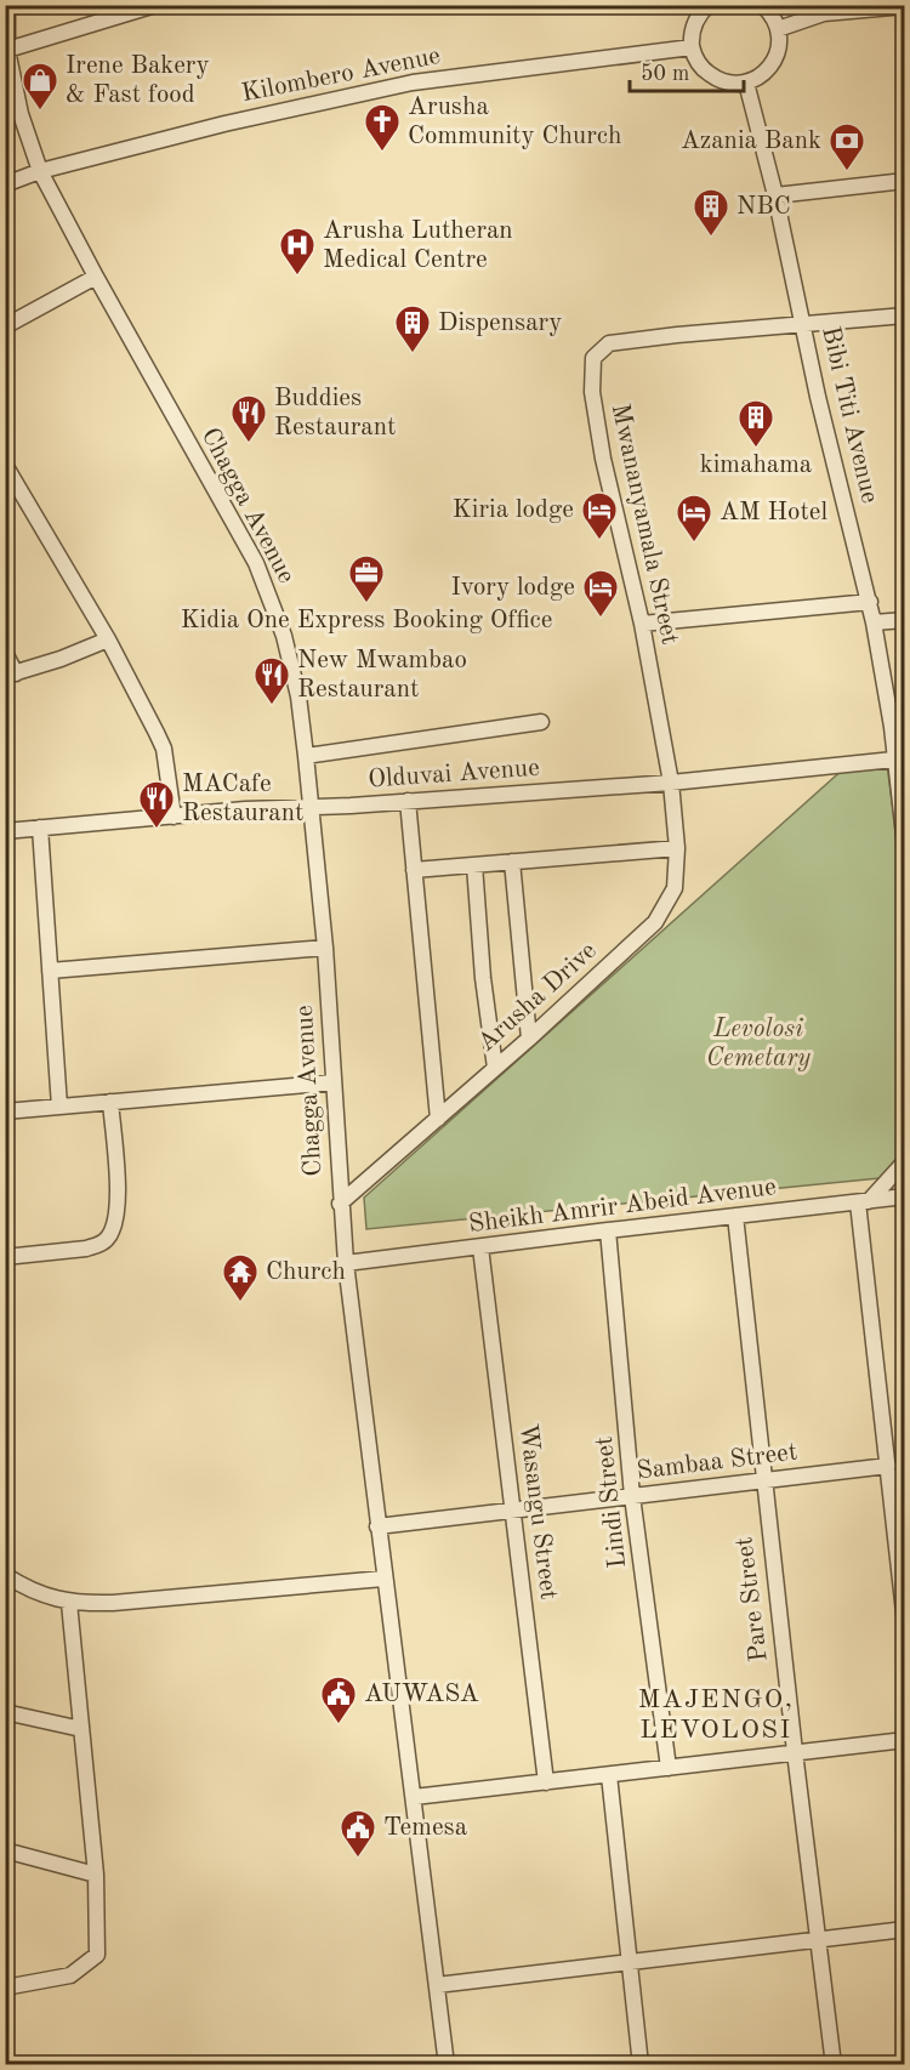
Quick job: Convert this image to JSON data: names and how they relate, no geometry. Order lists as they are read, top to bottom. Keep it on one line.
{"streets":{"street":["Kilombero Avenue","Bibi Titi Avenue","Chagga Avenue","Mwananyamala Street","Olduvai Avenue","Arusha Drive","Sheikh Amrir Abeid Avenue","Sambaa Street","Lindi Street","Wasangu Street","Pare Street"]},"crossings":[["Kilombero Avenue","Chagga Avenue"],["Bibi Titi Avenue","Mwananyamala Street"],["Bibi Titi Avenue","Olduvai Avenue"],["Chagga Avenue","Olduvai Avenue"],["Chagga Avenue","Arusha Drive"],["Chagga Avenue","Sheikh Amrir Abeid Avenue"],["Chagga Avenue","Sambaa Street"],["Mwananyamala Street","Olduvai Avenue"],["Mwananyamala Street","Arusha Drive"],["Olduvai Avenue","Arusha Drive"],["Sheikh Amrir Abeid Avenue","Lindi Street"],["Sheikh Amrir Abeid Avenue","Wasangu Street"],["Sheikh Amrir Abeid Avenue","Pare Street"],["Sambaa Street","Lindi Street"],["Sambaa Street","Wasangu Street"],["Sambaa Street","Pare Street"]],"districts":["MAJENGO, LEVOLOSI"],"parks":["Levolosi Cemetary"],"places":{"shop":["Irene Bakery & Fast food"],"church":["Arusha Community Church"],"bank":["Azania Bank"],"building":["NBC","Dispensary","kimahama"],"hospital":["Arusha Lutheran Medical Centre"],"restaurant":["Buddies Restaurant","New Mwambao Restaurant","MACafe Restaurant"],"hotel":["Kiria lodge","AM Hotel","Ivory lodge"],"office":["Kidia One Express Booking Office"],"temple":["Church"],"public building":["AUWASA","Temesa"]},"scale_bar":"50 m"}
